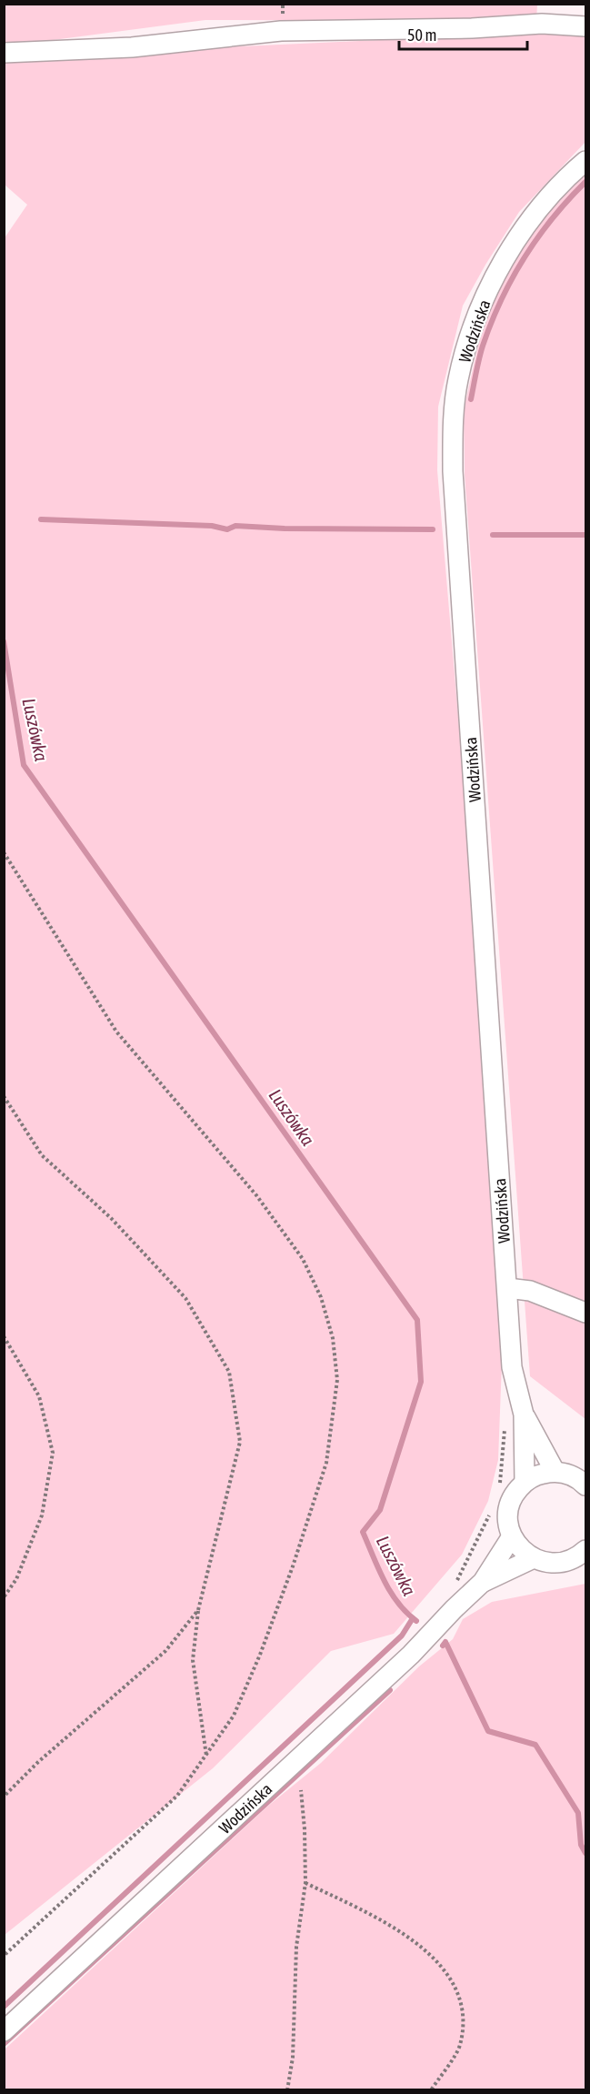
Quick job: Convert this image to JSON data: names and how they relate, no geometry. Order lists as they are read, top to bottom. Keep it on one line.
{"streets":{"street":["Wodzińska"]},"water":["Luszówka"],"scale_bar":"50 m"}
